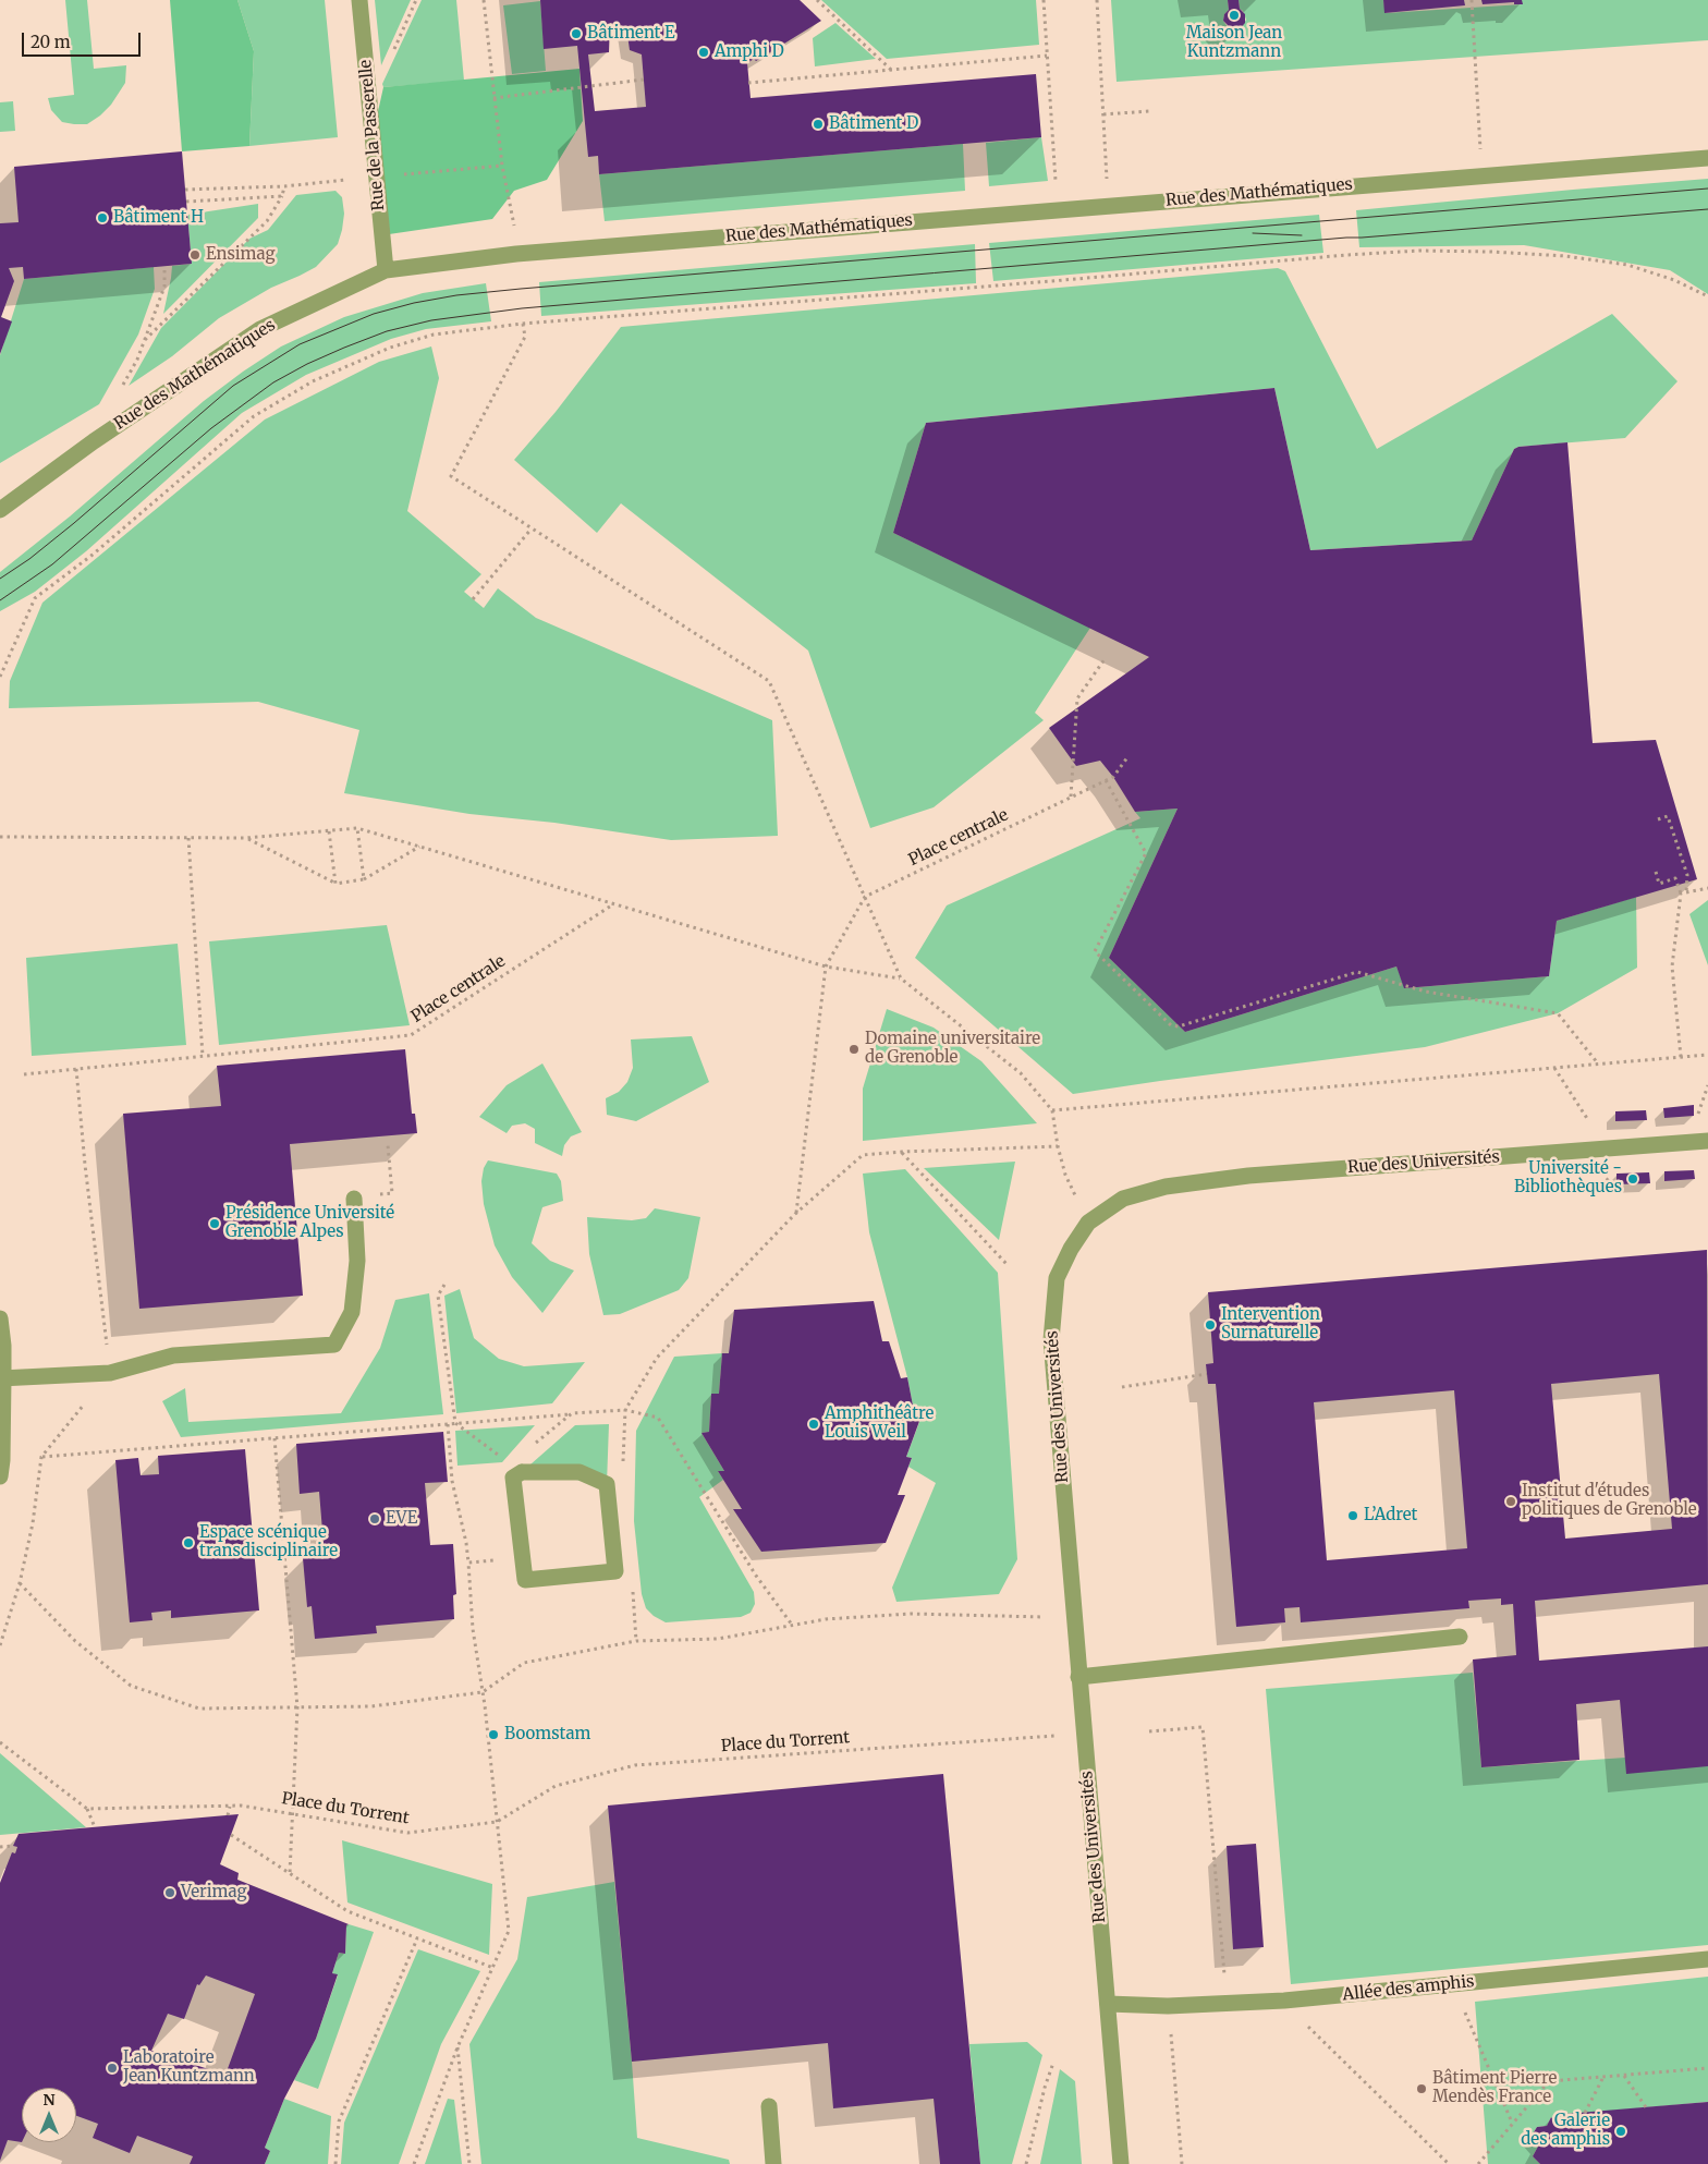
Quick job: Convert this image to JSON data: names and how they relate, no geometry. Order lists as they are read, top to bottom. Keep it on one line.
{"streets":{"street":["Rue de la Passerelle","Rue des Mathématiques","Rue des Universités","Allée des amphis"],"path":["Place centrale","Place du Torrent"]},"crossings":[["Rue de la Passerelle","Rue des Mathématiques"],["Rue des Universités","Allée des amphis"]],"places":["Maison Jean Kuntzmann","Bâtiment E","Amphi D","Bâtiment D","Bâtiment H","Ensimag","Domaine universitaire de Grenoble","Université - Bibliothèques","Présidence Université Grenoble Alpes","Intervention Surnaturelle","Amphithéâtre Louis Weil","Institut d'études politiques de Grenoble","L’Adret","EVE","Espace scénique transdisciplinaire","Boomstam","Verimag","Laboratoire Jean Kuntzmann","Bâtiment Pierre Mendès France","Galerie des amphis"],"scale_bar":"20 m","north":"top"}
